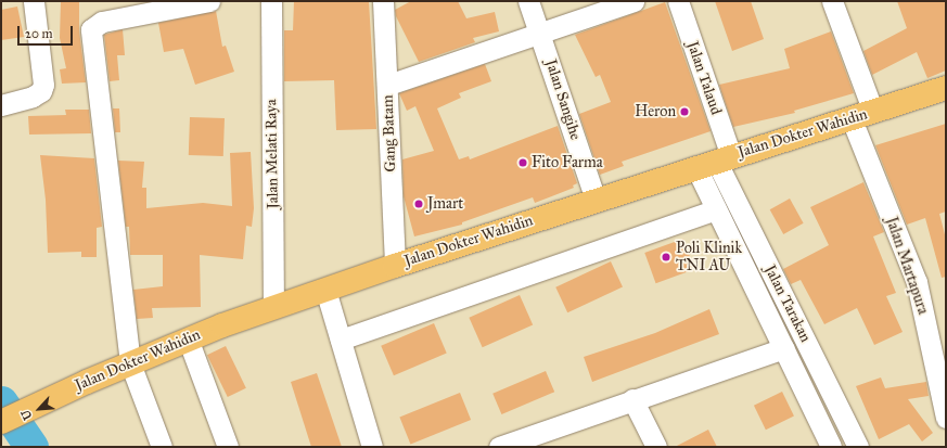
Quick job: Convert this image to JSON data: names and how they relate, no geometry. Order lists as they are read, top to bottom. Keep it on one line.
{"streets":{"main road":["Jalan Dokter Wahidin"],"street":["Jalan Talaud","Jalan Sangihe","Gang Batam","Jalan Melati Raya","Jalan Martapura","Jalan Tarakan"]},"crossings":[["Jalan Talaud","Jalan Dokter Wahidin"],["Jalan Talaud","Jalan Tarakan"],["Jalan Sangihe","Jalan Dokter Wahidin"],["Gang Batam","Jalan Dokter Wahidin"],["Jalan Dokter Wahidin","Jalan Melati Raya"],["Jalan Dokter Wahidin","Jalan Martapura"],["Jalan Dokter Wahidin","Jalan Tarakan"]],"places":["Heron","Fito Farma","Jmart","Poli Klinik TNI AU"],"scale_bar":"20 m","north":"bottom left"}
